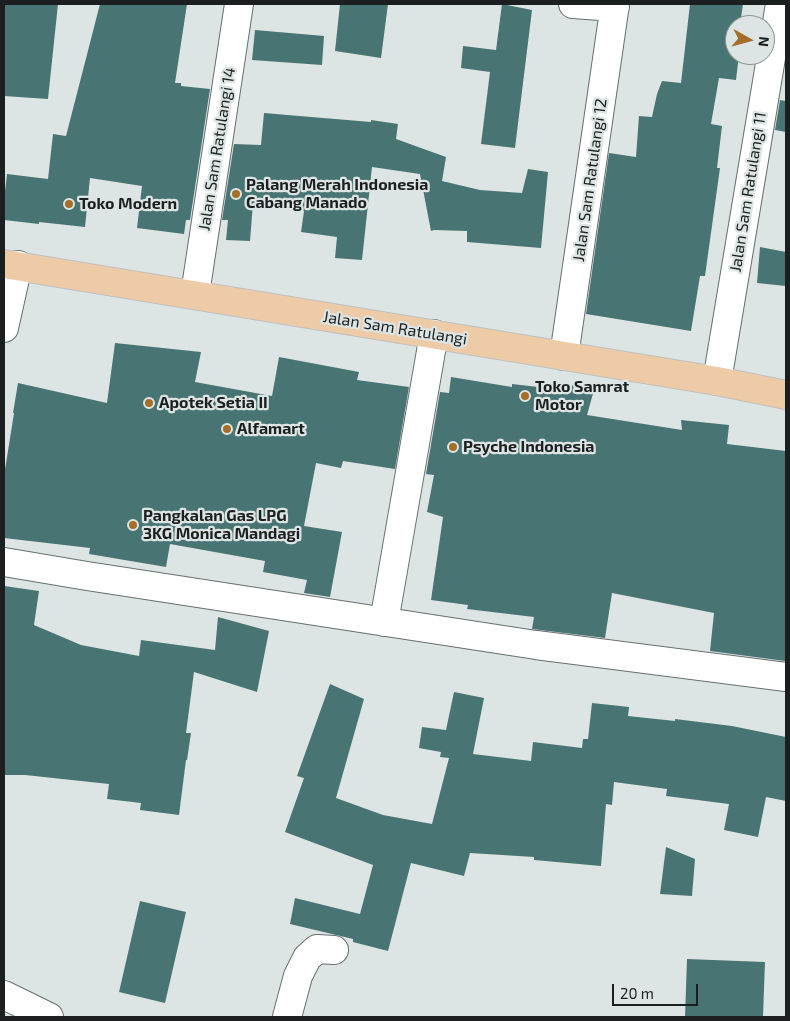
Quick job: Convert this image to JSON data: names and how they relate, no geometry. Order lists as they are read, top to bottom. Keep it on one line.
{"streets":{"main road":["Jalan Sam Ratulangi"],"street":["Jalan Sam Ratulangi 14","Jalan Sam Ratulangi 12","Jalan Sam Ratulangi 11"]},"crossings":[["Jalan Sam Ratulangi 14","Jalan Sam Ratulangi"],["Jalan Sam Ratulangi 12","Jalan Sam Ratulangi"],["Jalan Sam Ratulangi 11","Jalan Sam Ratulangi"]],"places":["Palang Merah Indonesia Cabang Manado","Toko Modern","Toko Samrat Motor","Apotek Setia II","Alfamart","Psyche Indonesia","Pangkalan Gas LPG 3KG Monica Mandagi"],"scale_bar":"20 m","north":"right"}
